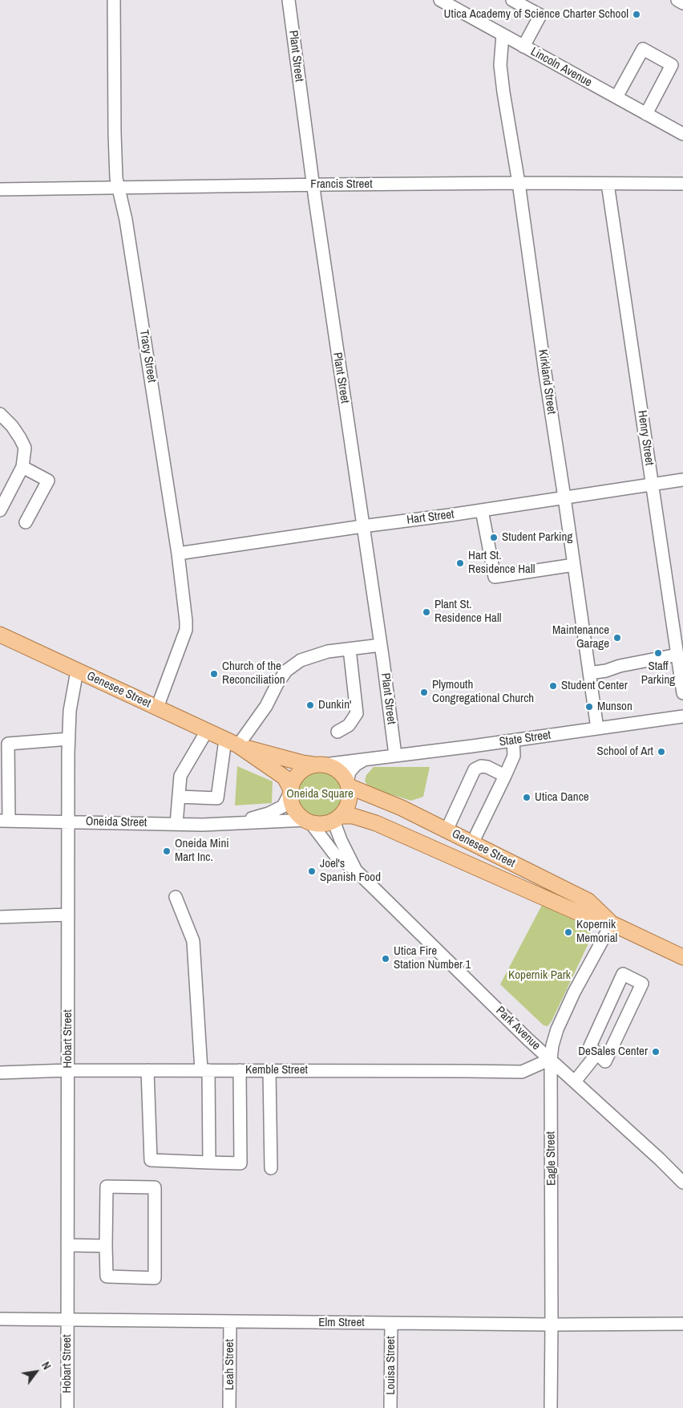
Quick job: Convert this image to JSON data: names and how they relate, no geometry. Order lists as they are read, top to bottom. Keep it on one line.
{"streets":{"main road":["Genesee Street"],"street":["Plant Street","Lincoln Avenue","Francis Street","Tracy Street","Kirkland Street","Henry Street","Hart Street","State Street","Oneida Street","Park Avenue","Hobart Street","Kemble Street","Eagle Street","Elm Street","Leah Street","Louisa Street"]},"crossings":[["Plant Street","Francis Street"],["Plant Street","Hart Street"],["Plant Street","State Street"],["Lincoln Avenue","Kirkland Street"],["Francis Street","Tracy Street"],["Francis Street","Kirkland Street"],["Francis Street","Henry Street"],["Tracy Street","Hart Street"],["Tracy Street","Genesee Street"],["Kirkland Street","Hart Street"],["Kirkland Street","State Street"],["Henry Street","Hart Street"],["Genesee Street","State Street"],["Genesee Street","Oneida Street"],["Genesee Street","Park Avenue"],["Genesee Street","Hobart Street"],["Genesee Street","Eagle Street"],["State Street","Oneida Street"],["State Street","Park Avenue"],["Oneida Street","Park Avenue"],["Oneida Street","Hobart Street"],["Park Avenue","Kemble Street"],["Park Avenue","Eagle Street"],["Hobart Street","Kemble Street"],["Hobart Street","Elm Street"],["Kemble Street","Eagle Street"],["Eagle Street","Elm Street"],["Elm Street","Leah Street"],["Elm Street","Louisa Street"]],"parks":["Oneida Square","Kopernik Park"],"places":["Utica Academy of Science Charter School","Student Parking","Hart St. Residence Hall","Plant St. Residence Hall","Maintenance Garage","Staff Parking","Church of the Reconciliation","Student Center","Plymouth Congregational Church","Dunkin'","Munson","School of Art","Utica Dance","Oneida Mini Mart Inc.","Joel's Spanish Food","Kopernik Memorial","Utica Fire Station Number 1","DeSales Center"],"north":"top right"}
